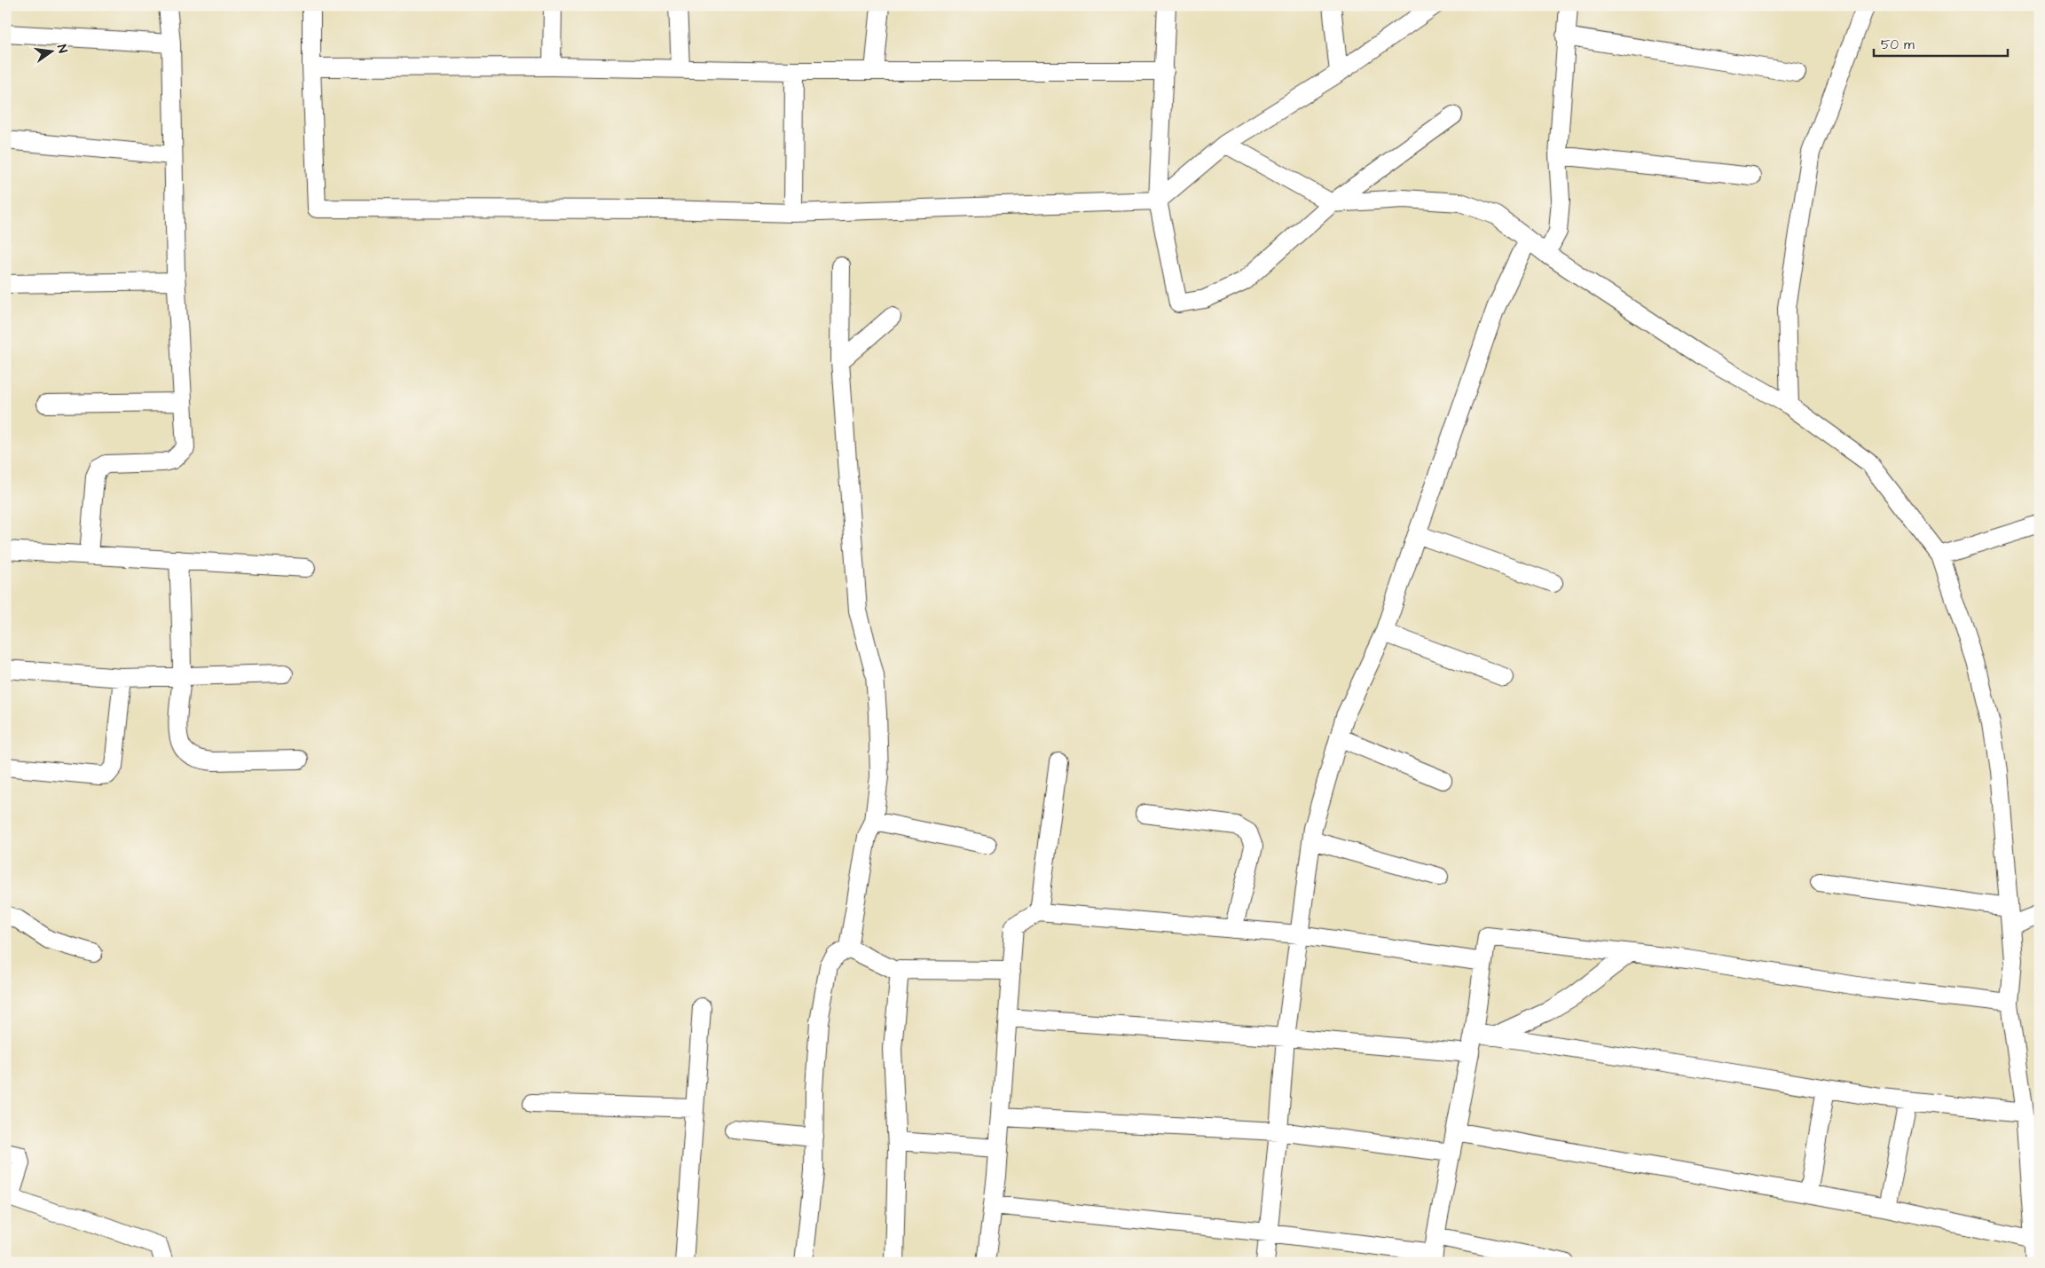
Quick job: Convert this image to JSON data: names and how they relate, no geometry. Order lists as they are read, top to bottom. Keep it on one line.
{"scale_bar":"50 m","north":"right"}
